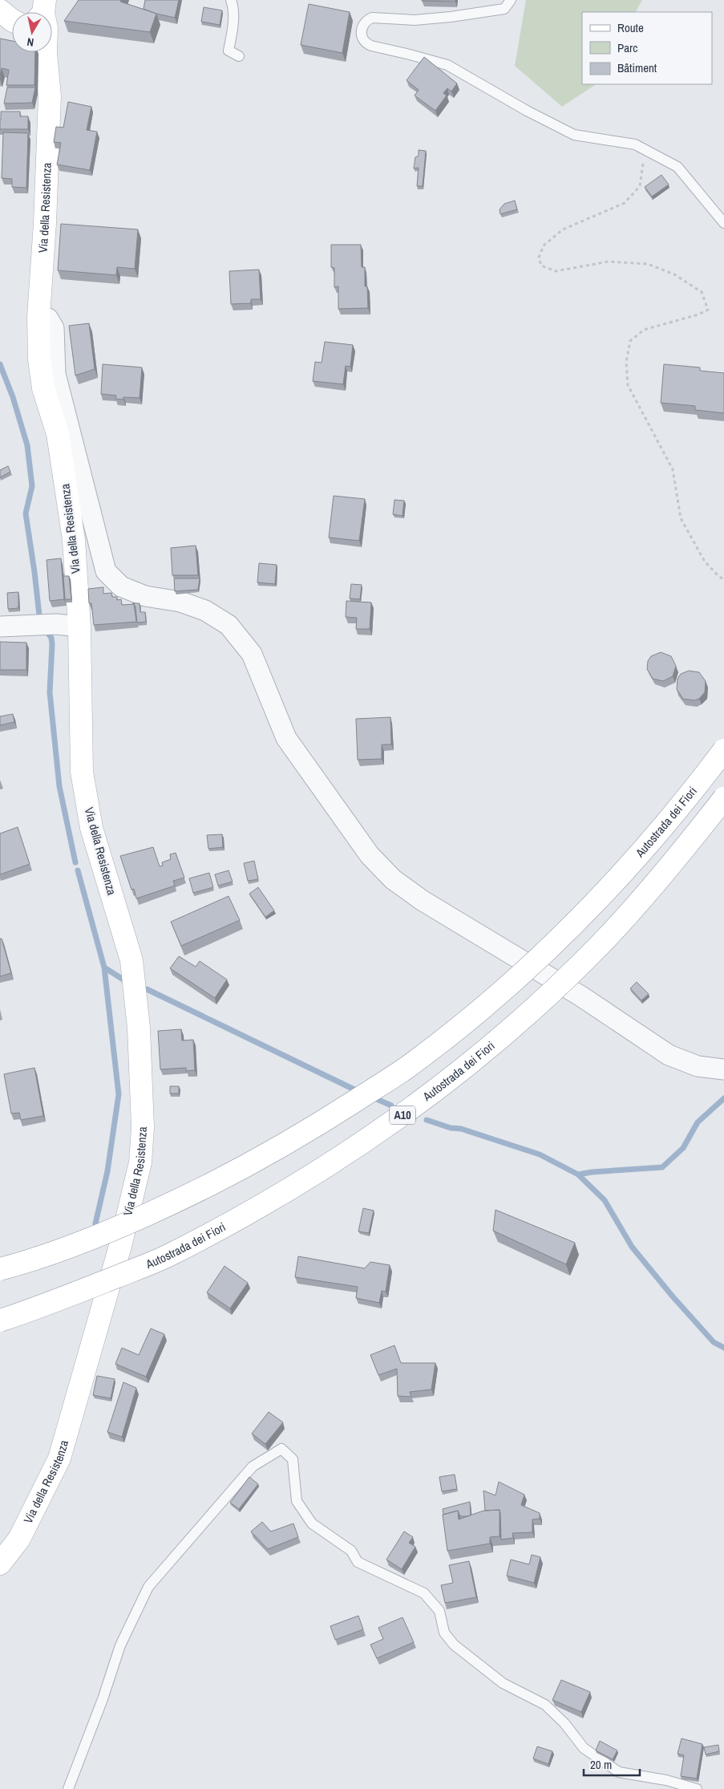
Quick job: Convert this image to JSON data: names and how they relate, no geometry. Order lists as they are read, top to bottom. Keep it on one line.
{"streets":{"main road":["Via della Resistenza","Autostrada dei Fiori","A10"]},"legend":["Route","Parc","Bâtiment"],"scale_bar":"20 m","north":"bottom"}
